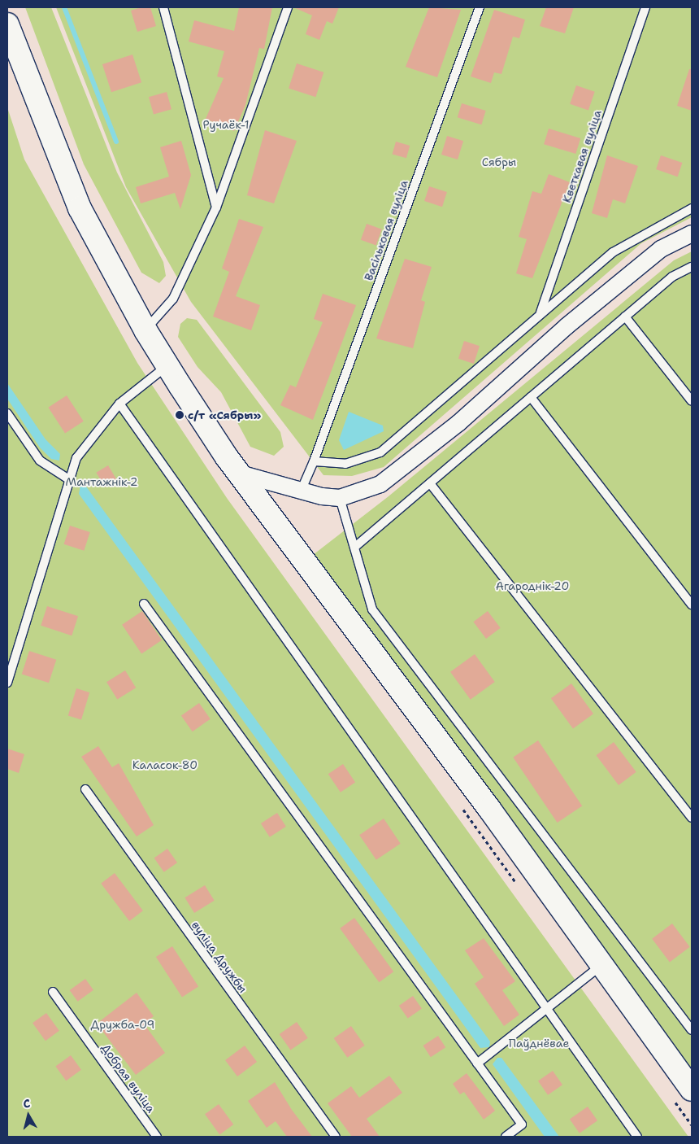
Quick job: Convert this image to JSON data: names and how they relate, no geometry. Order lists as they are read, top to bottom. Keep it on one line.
{"streets":{"lane":["Кветкавая вуліца","Васільковая вуліца","вуліца Дружбы","Добрая вуліца"]},"parks":["Ручаёк-1","Сябры","Мантажнік-2","Агароднік-20","Каласок-80","Дружба-09","Паўднёвае"],"places":["с/т «Сябры»"],"north":"top"}
